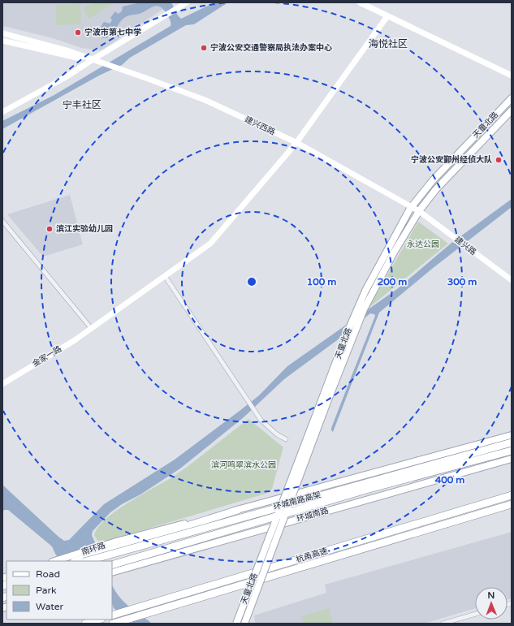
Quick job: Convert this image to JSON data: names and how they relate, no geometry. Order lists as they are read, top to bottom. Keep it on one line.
{"streets":{"highway":["环城南路高架","杭甬高速"],"main road":["天童北路","环城南路","南环路"],"street":["建兴西路","建兴路","金家一路"]},"crossings":[["天童北路","建兴西路"],["天童北路","建兴路"],["建兴西路","建兴路"],["建兴西路","金家一路"],["环城南路高架","环城南路"]],"districts":["海悦社区","宁丰社区"],"parks":["永达公园","滨河鸣翠滨水公园"],"places":["宁波市第七中学","宁波公安交通警察局执法办案中心","宁波公安鄞州经侦大队","滨江实验幼儿园"],"legend":["Road","Park","Water"],"north":"top","rings":["100 m","200 m","300 m","400 m"]}
